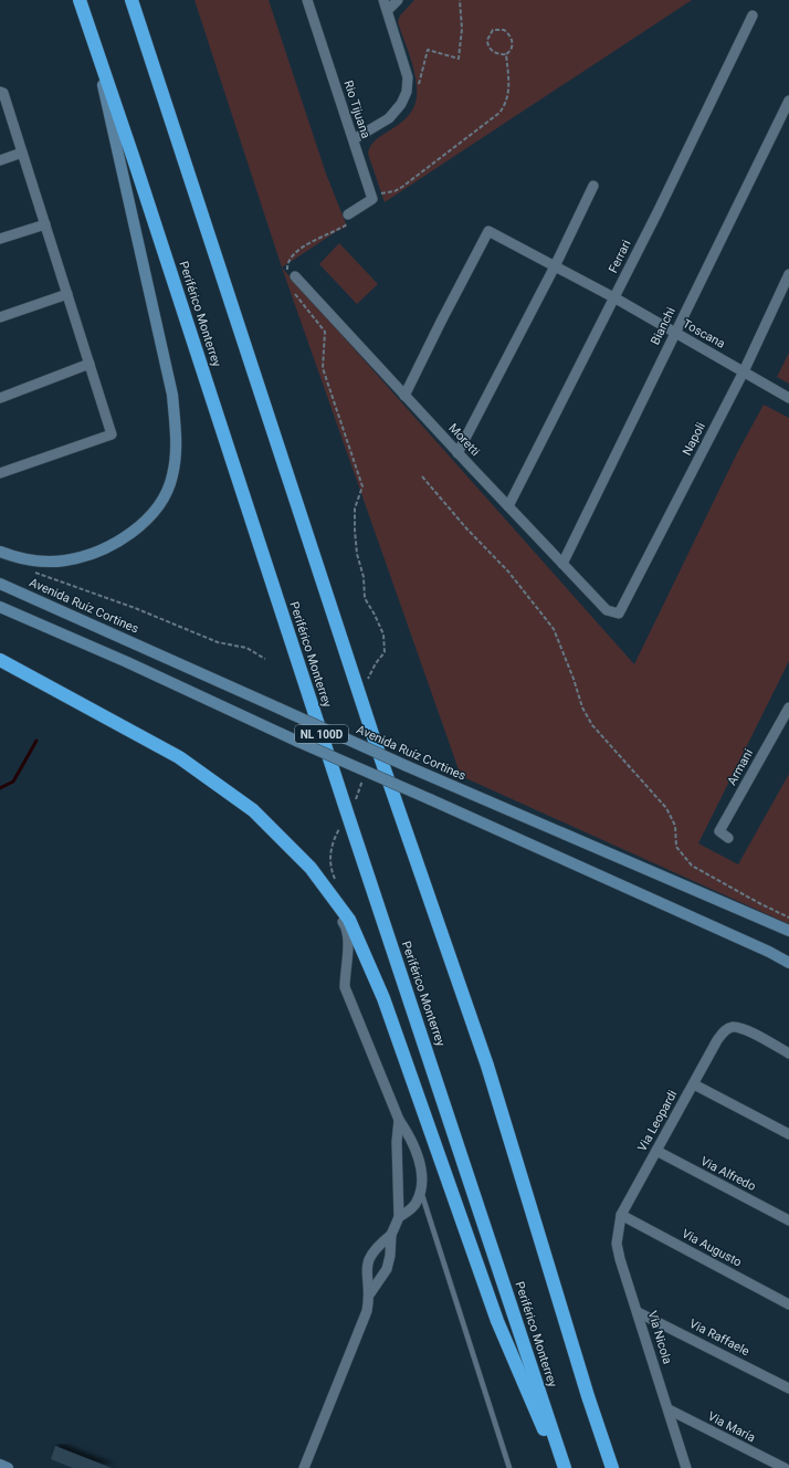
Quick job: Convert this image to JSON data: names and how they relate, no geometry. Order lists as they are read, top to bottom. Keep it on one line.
{"streets":{"highway":["Periférico Monterrey","NL 100D"],"main road":["Avenida Ruíz Cortines"],"street":["Rio Tijuana","Ferrari","Bianchi","Toscana","Napoli","Moretti","Armani","Via Leopardi","Via Alfredo","Via Augusto","Via Nicola","Via Raffaele","Via María"]},"crossings":[["Ferrari","Toscana"],["Ferrari","Moretti"],["Bianchi","Toscana"],["Bianchi","Moretti"],["Toscana","Napoli"],["Toscana","Moretti"],["Napoli","Moretti"],["Via Leopardi","Via Alfredo"],["Via Leopardi","Via Augusto"],["Via Leopardi","Via Nicola"],["Via Augusto","Via Nicola"],["Via Nicola","Via Raffaele"],["Via Nicola","Via María"]]}
